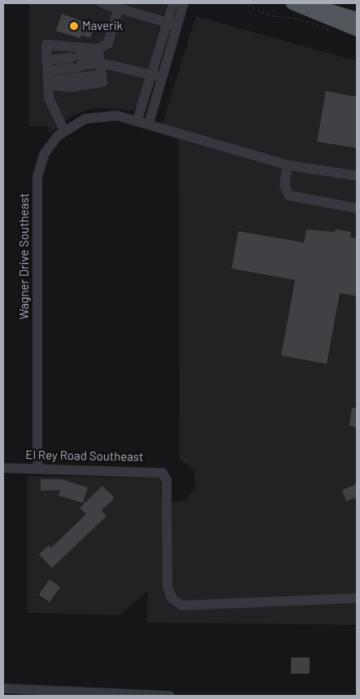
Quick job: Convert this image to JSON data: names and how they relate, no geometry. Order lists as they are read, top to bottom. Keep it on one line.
{"streets":{"street":["Wagner Drive Southeast","El Rey Road Southeast"]},"crossings":[["Wagner Drive Southeast","El Rey Road Southeast"]],"places":["Maverik"]}
